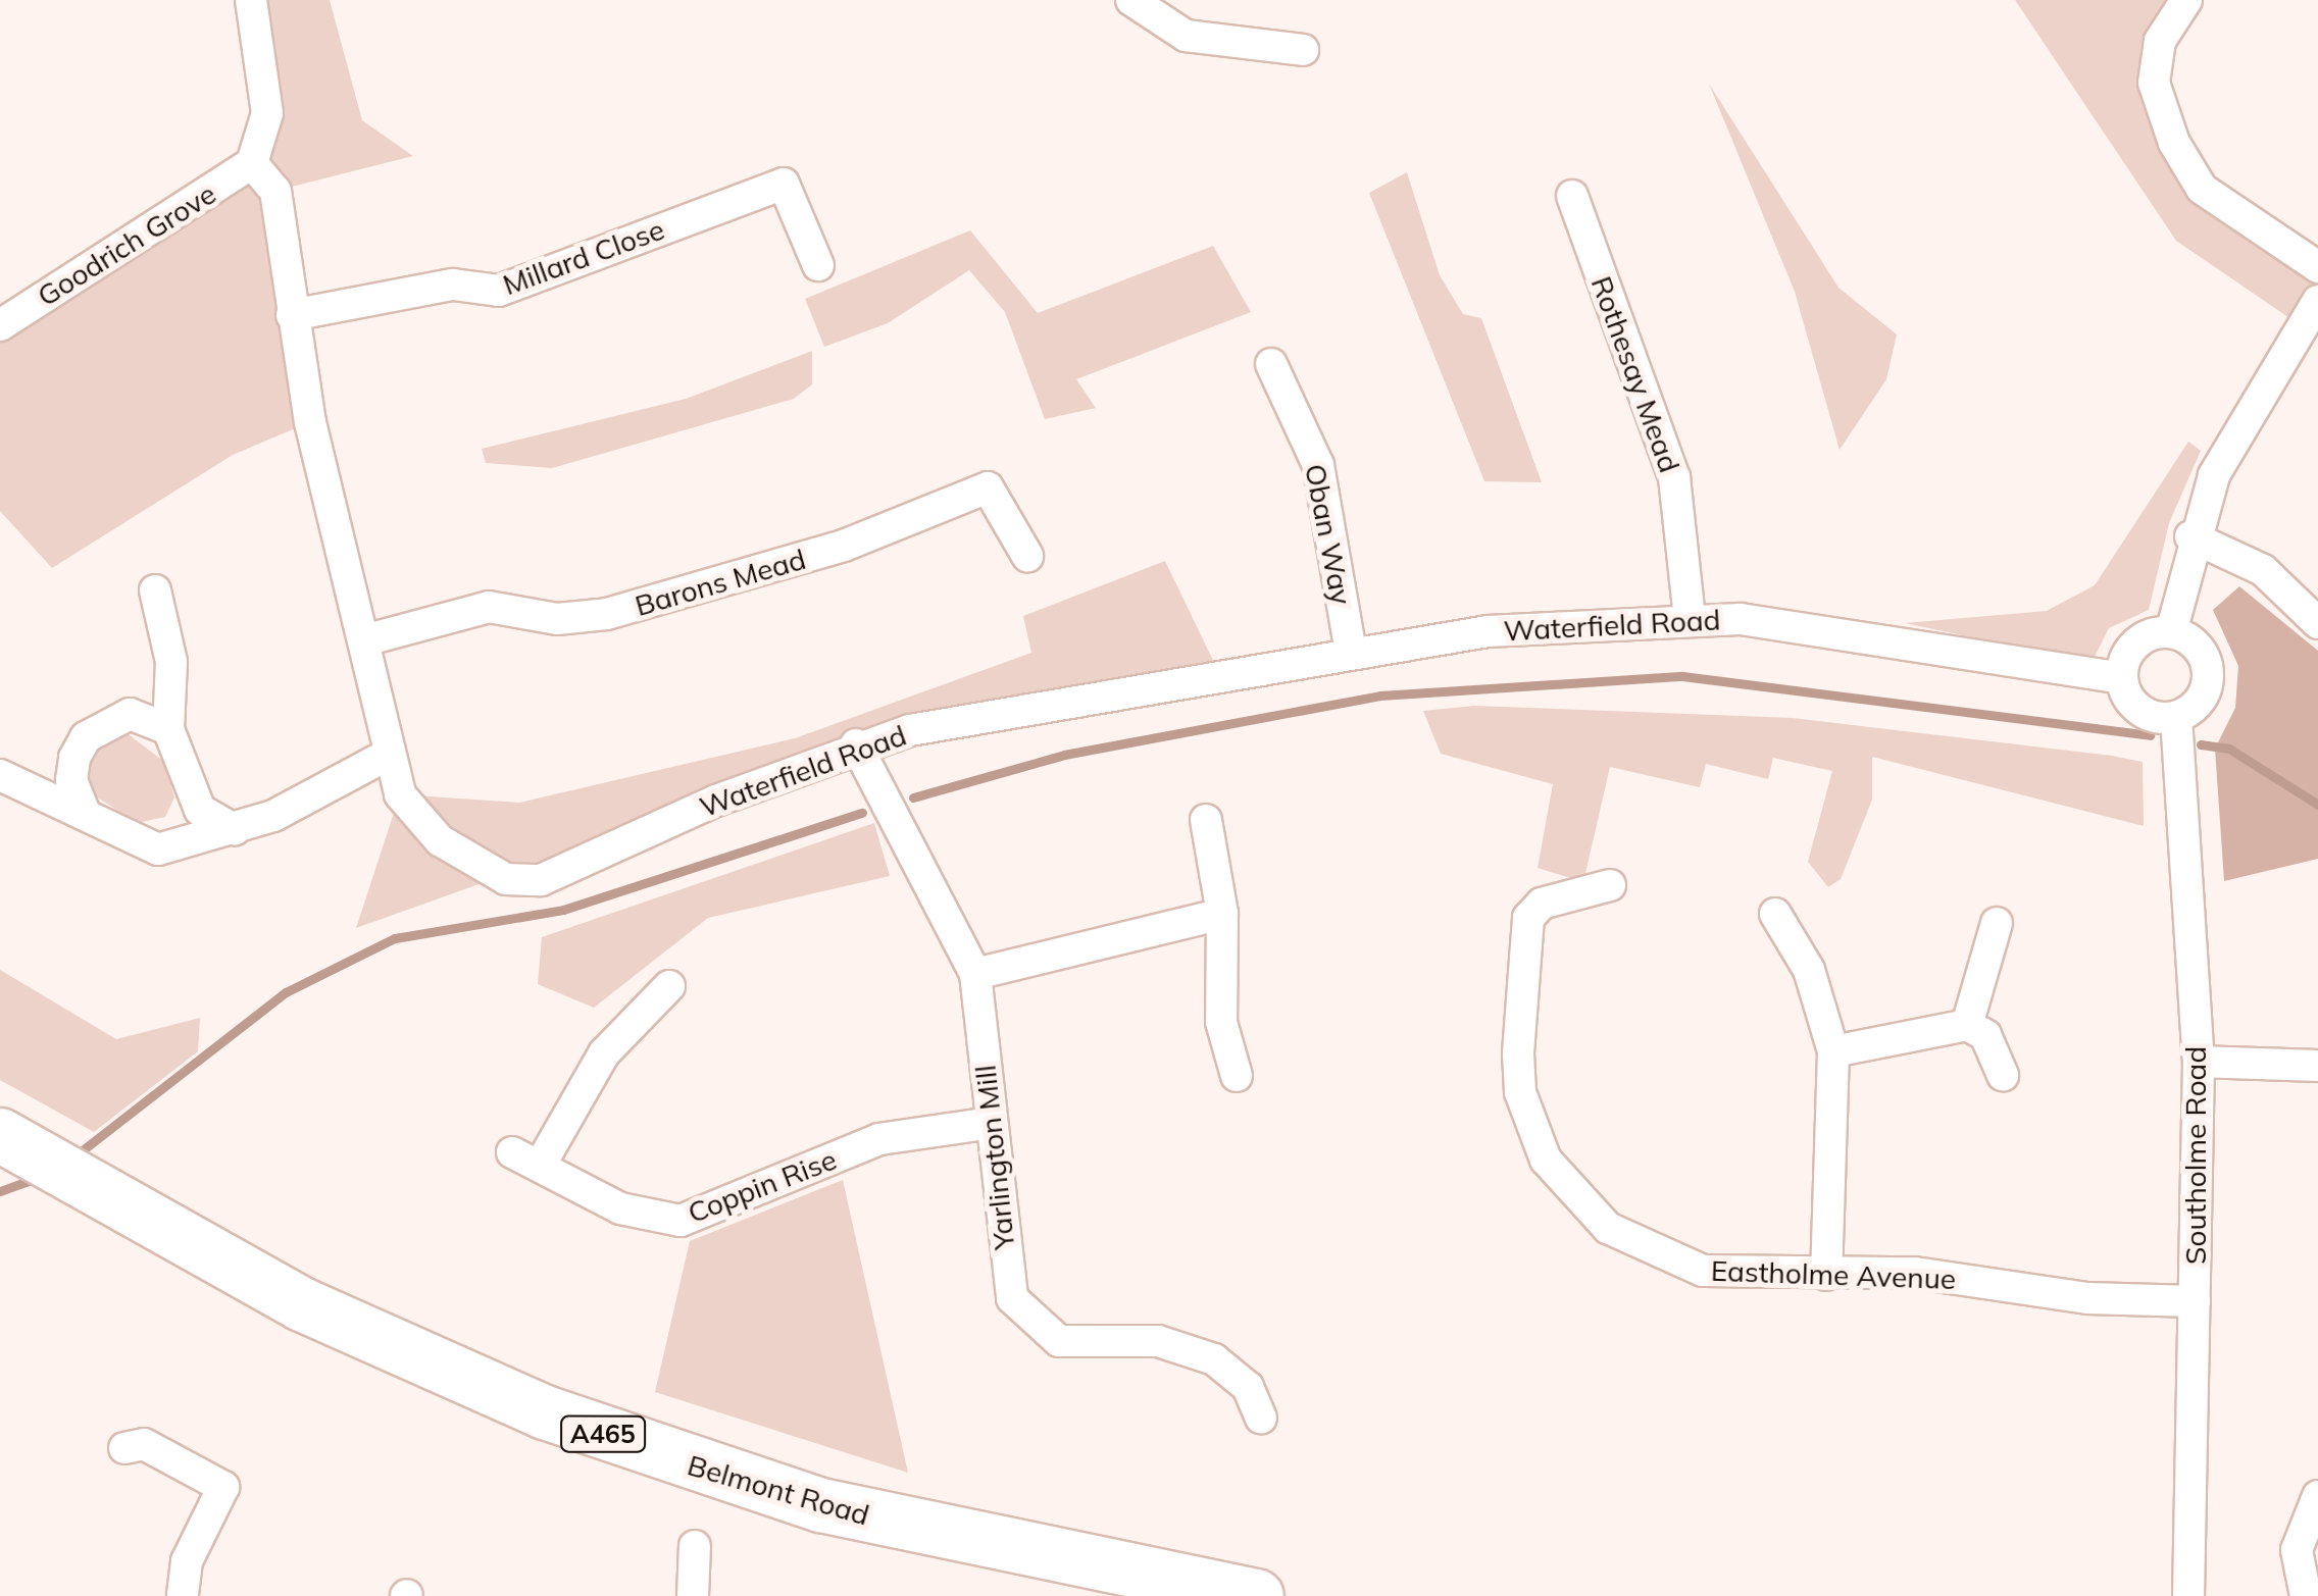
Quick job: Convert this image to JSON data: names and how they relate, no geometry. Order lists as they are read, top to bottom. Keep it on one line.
{"streets":{"highway":["A465","Belmont Road"],"street":["Goodrich Grove","Millard Close","Rothesay Mead","Oban Way","Barons Mead","Waterfield Road","Southolme Road","Yarlington Mill","Coppin Rise","Eastholme Avenue"]},"crossings":[["Goodrich Grove","Waterfield Road"],["Millard Close","Waterfield Road"],["Rothesay Mead","Waterfield Road"],["Oban Way","Waterfield Road"],["Barons Mead","Waterfield Road"],["Waterfield Road","Southolme Road"],["Waterfield Road","Yarlington Mill"],["Southolme Road","Eastholme Avenue"],["Yarlington Mill","Coppin Rise"]]}
